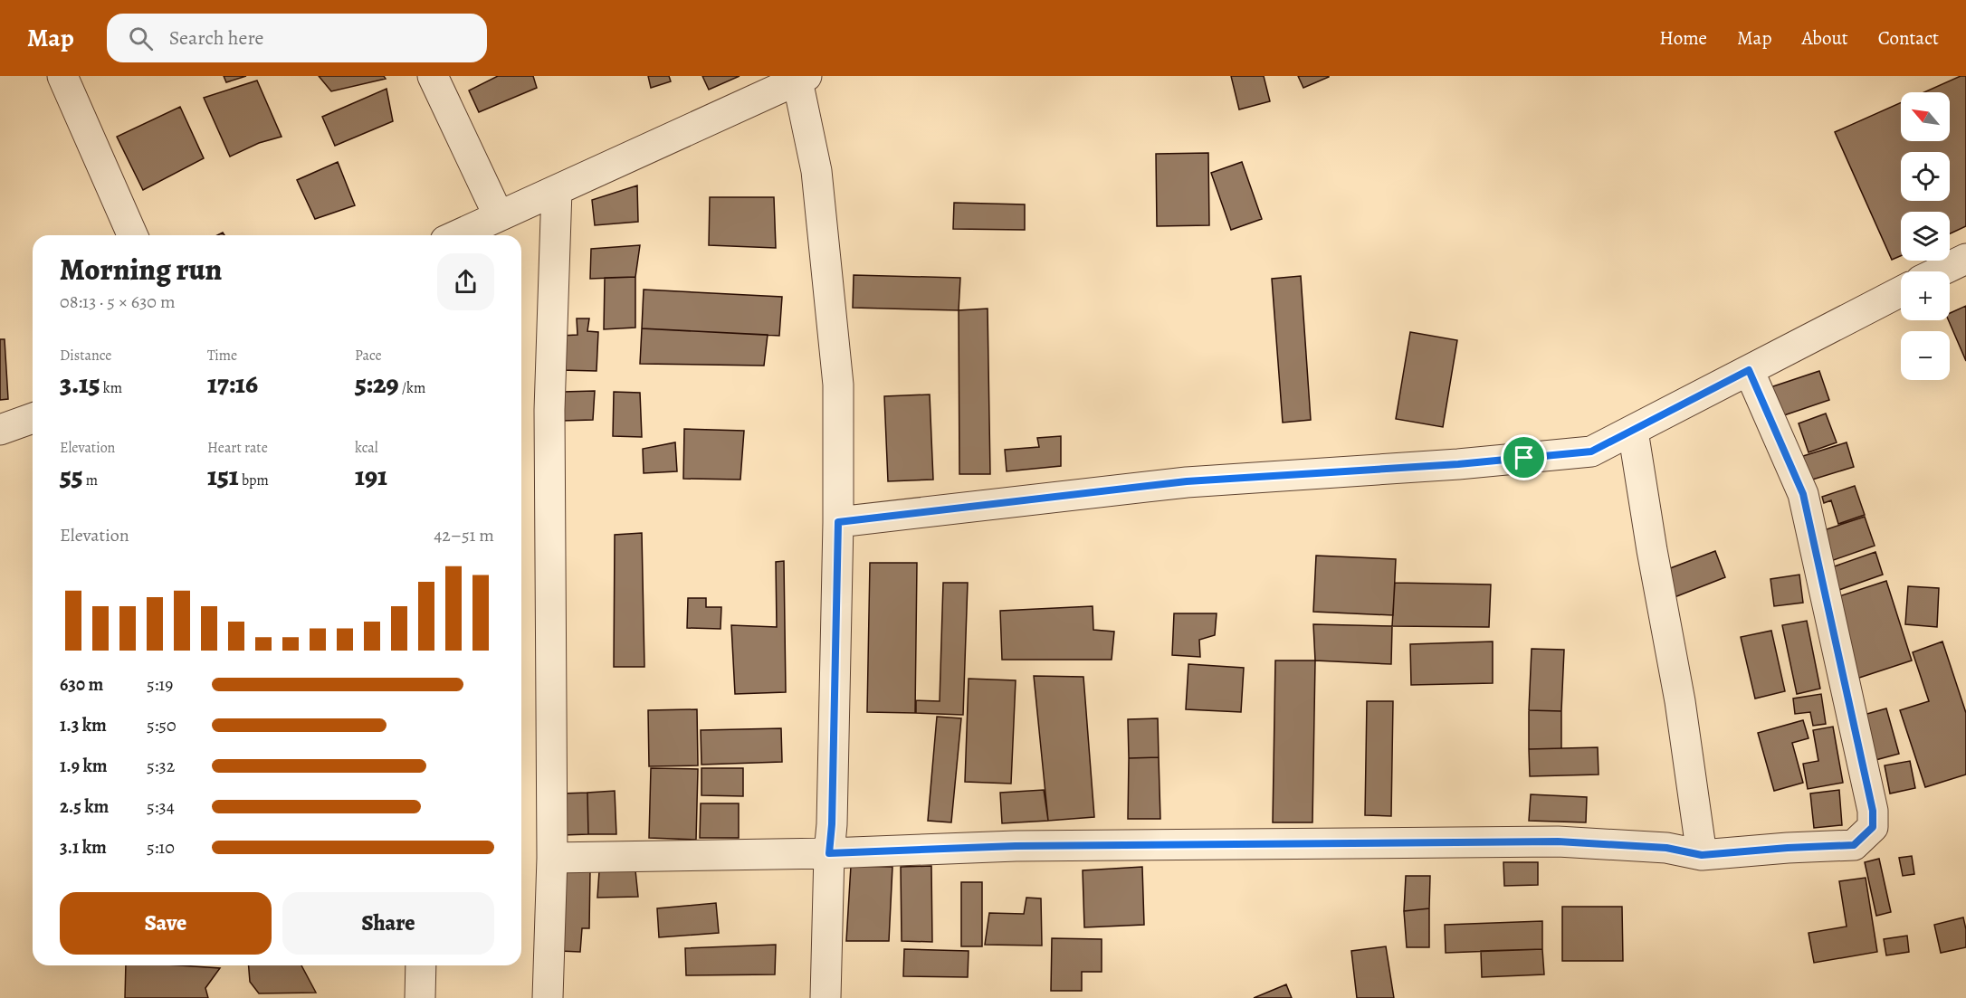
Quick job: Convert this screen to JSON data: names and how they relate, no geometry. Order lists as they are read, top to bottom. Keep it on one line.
{"north":"top left","page":{"header":"Map","search":"Search here","nav":["Home","Map","About","Contact"],"map_buttons":["+","−"],"heading":["Morning run","08:13 · 5 × 630 m"],"stats":[["Distance","3.15 km"],["Time","17:16"],["Pace","5:29 /km"],["Elevation","55 m"],["Heart rate","151 bpm"],["kcal","191"]],"chart":["Elevation","42–51 m"],"list":[{"name":"630 m","note":"5:19"},{"name":"1.3 km","note":"5:50"},{"name":"1.9 km","note":"5:32"},{"name":"2.5 km","note":"5:34"},{"name":"3.1 km","note":"5:10"}],"buttons":["Save","Share"]}}
